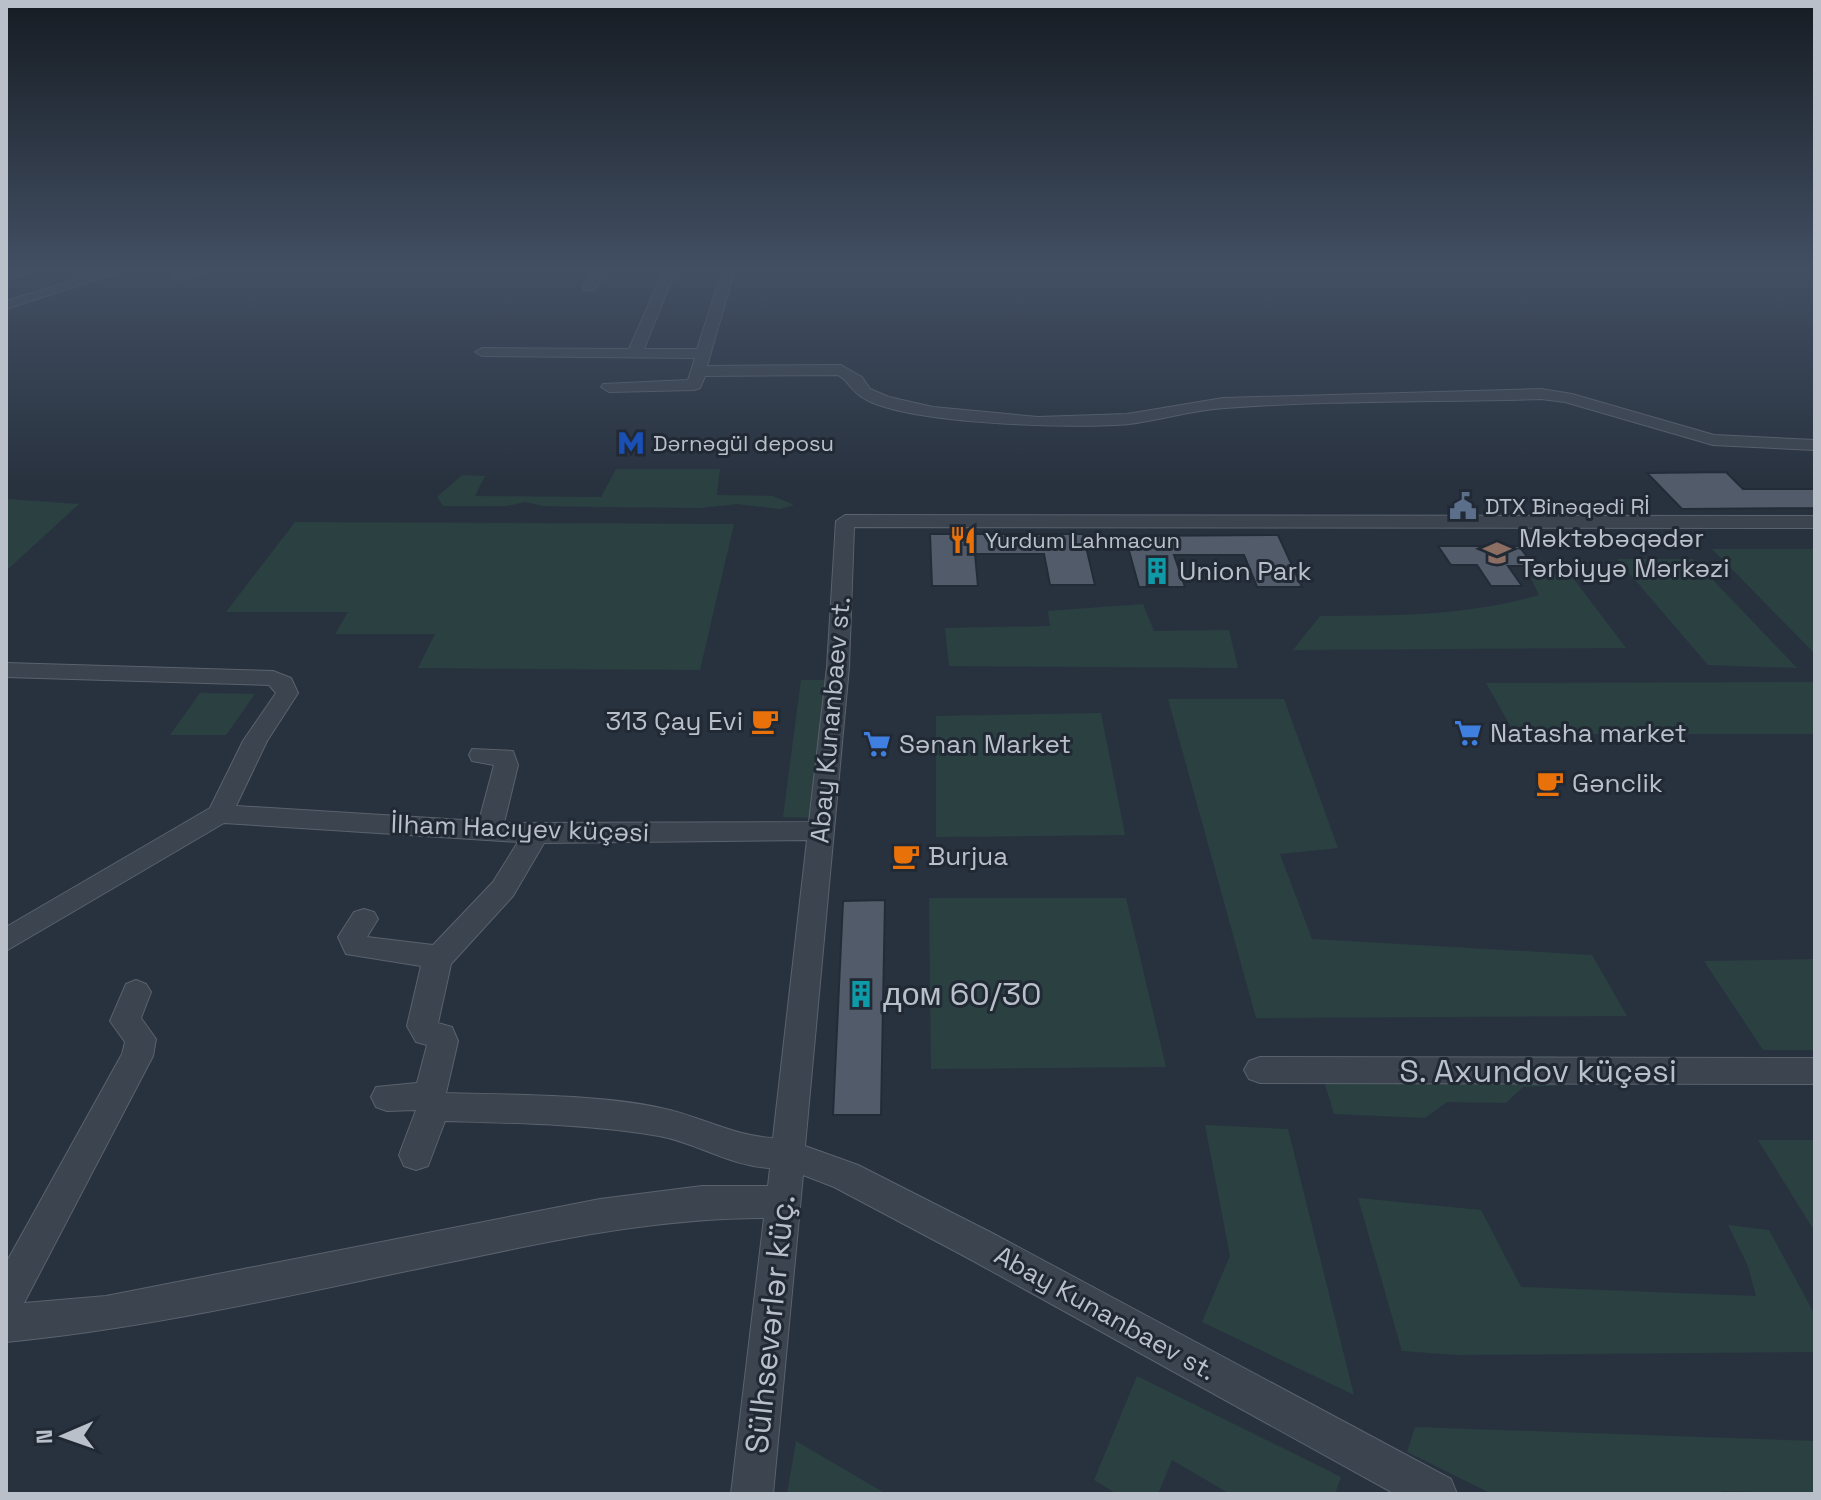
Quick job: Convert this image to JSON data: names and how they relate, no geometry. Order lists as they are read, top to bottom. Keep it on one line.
{"streets":{"street":["Abay Kunanbaev st.","İlham Hacıyev küçəsi","S. Axundov küçəsi","Sülhsevərlər küç."]},"crossings":[["Abay Kunanbaev st.","İlham Hacıyev küçəsi"],["Abay Kunanbaev st.","Sülhsevərlər küç."]],"places":{"metro station":["Dərnəgül deposu"],"public building":["DTX Binəqədi Rİ"],"restaurant":["Yurdum Lahmacun"],"school or university":["Məktəbəqədər Tərbiyyə Mərkəzi"],"building":["Union Park","дом 60/30"],"cafe":["313 Çay Evi","Gənclik","Burjua"],"supermarket":["Natasha market","Sənan Market"]},"north":"left"}
